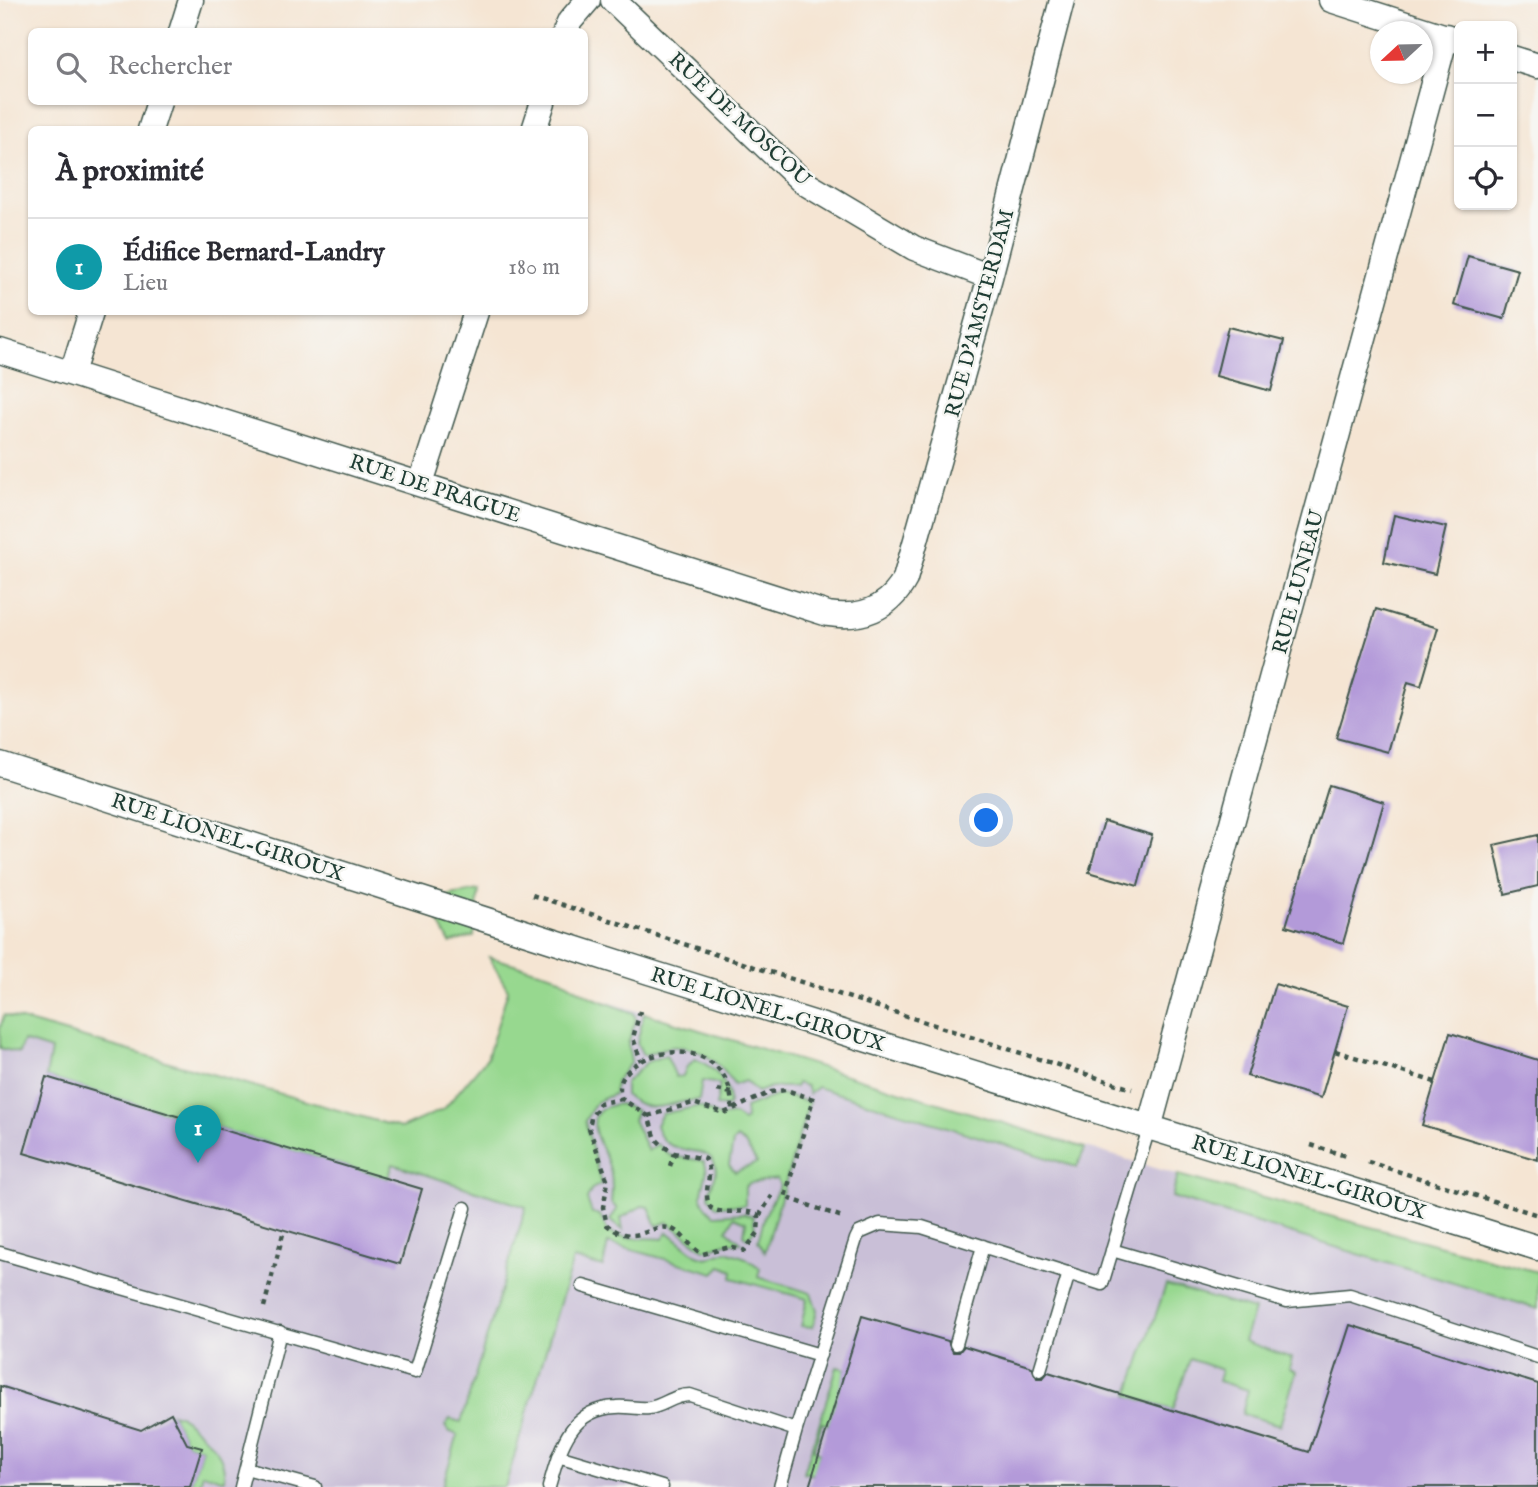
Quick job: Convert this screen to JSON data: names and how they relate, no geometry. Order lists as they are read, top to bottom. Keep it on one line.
{"streets":{"street":["RUE DE MOSCOU","RUE D'AMSTERDAM","RUE DE PRAGUE","RUE LUNEAU","RUE LIONEL-GIROUX"]},"crossings":[["RUE DE MOSCOU","RUE D'AMSTERDAM"],["RUE D'AMSTERDAM","RUE DE PRAGUE"],["RUE LUNEAU","RUE LIONEL-GIROUX"]],"north":"left","page":{"map_buttons":["+","−"],"search":"Rechercher","heading":"À proximité","list":[{"mark":"1","name":"Édifice Bernard-Landry","note":"Lieu","value":"180 m"}],"pins":"1"}}
